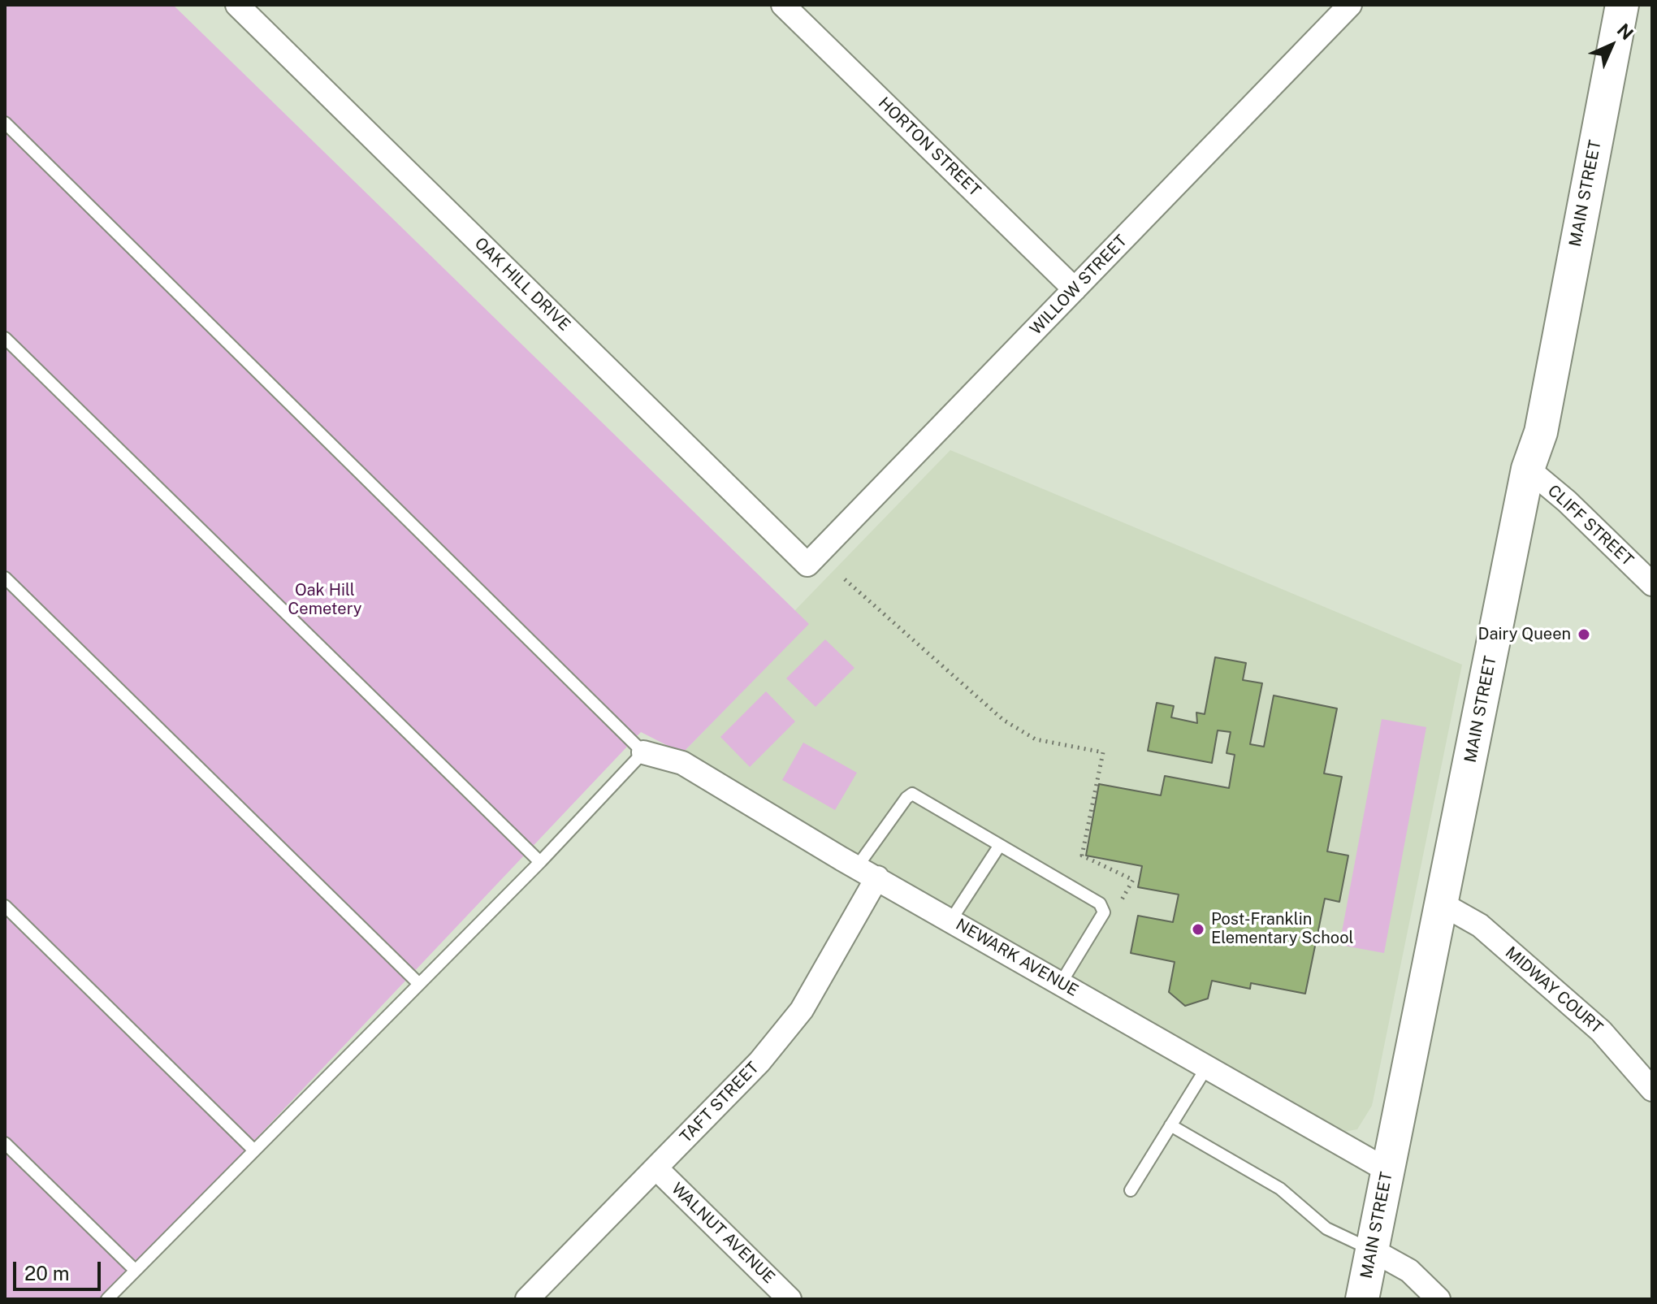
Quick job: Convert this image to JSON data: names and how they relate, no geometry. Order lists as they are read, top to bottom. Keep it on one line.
{"streets":{"street":["HORTON STREET","MAIN STREET","OAK HILL DRIVE","WILLOW STREET","CLIFF STREET","NEWARK AVENUE","MIDWAY COURT","TAFT STREET","WALNUT AVENUE"]},"crossings":[["HORTON STREET","WILLOW STREET"],["MAIN STREET","CLIFF STREET"],["MAIN STREET","NEWARK AVENUE"],["MAIN STREET","MIDWAY COURT"],["OAK HILL DRIVE","WILLOW STREET"],["NEWARK AVENUE","TAFT STREET"],["TAFT STREET","WALNUT AVENUE"]],"parks":["Oak Hill Cemetery"],"places":["Dairy Queen","Post-Franklin Elementary School"],"scale_bar":"20 m","north":"top right"}
